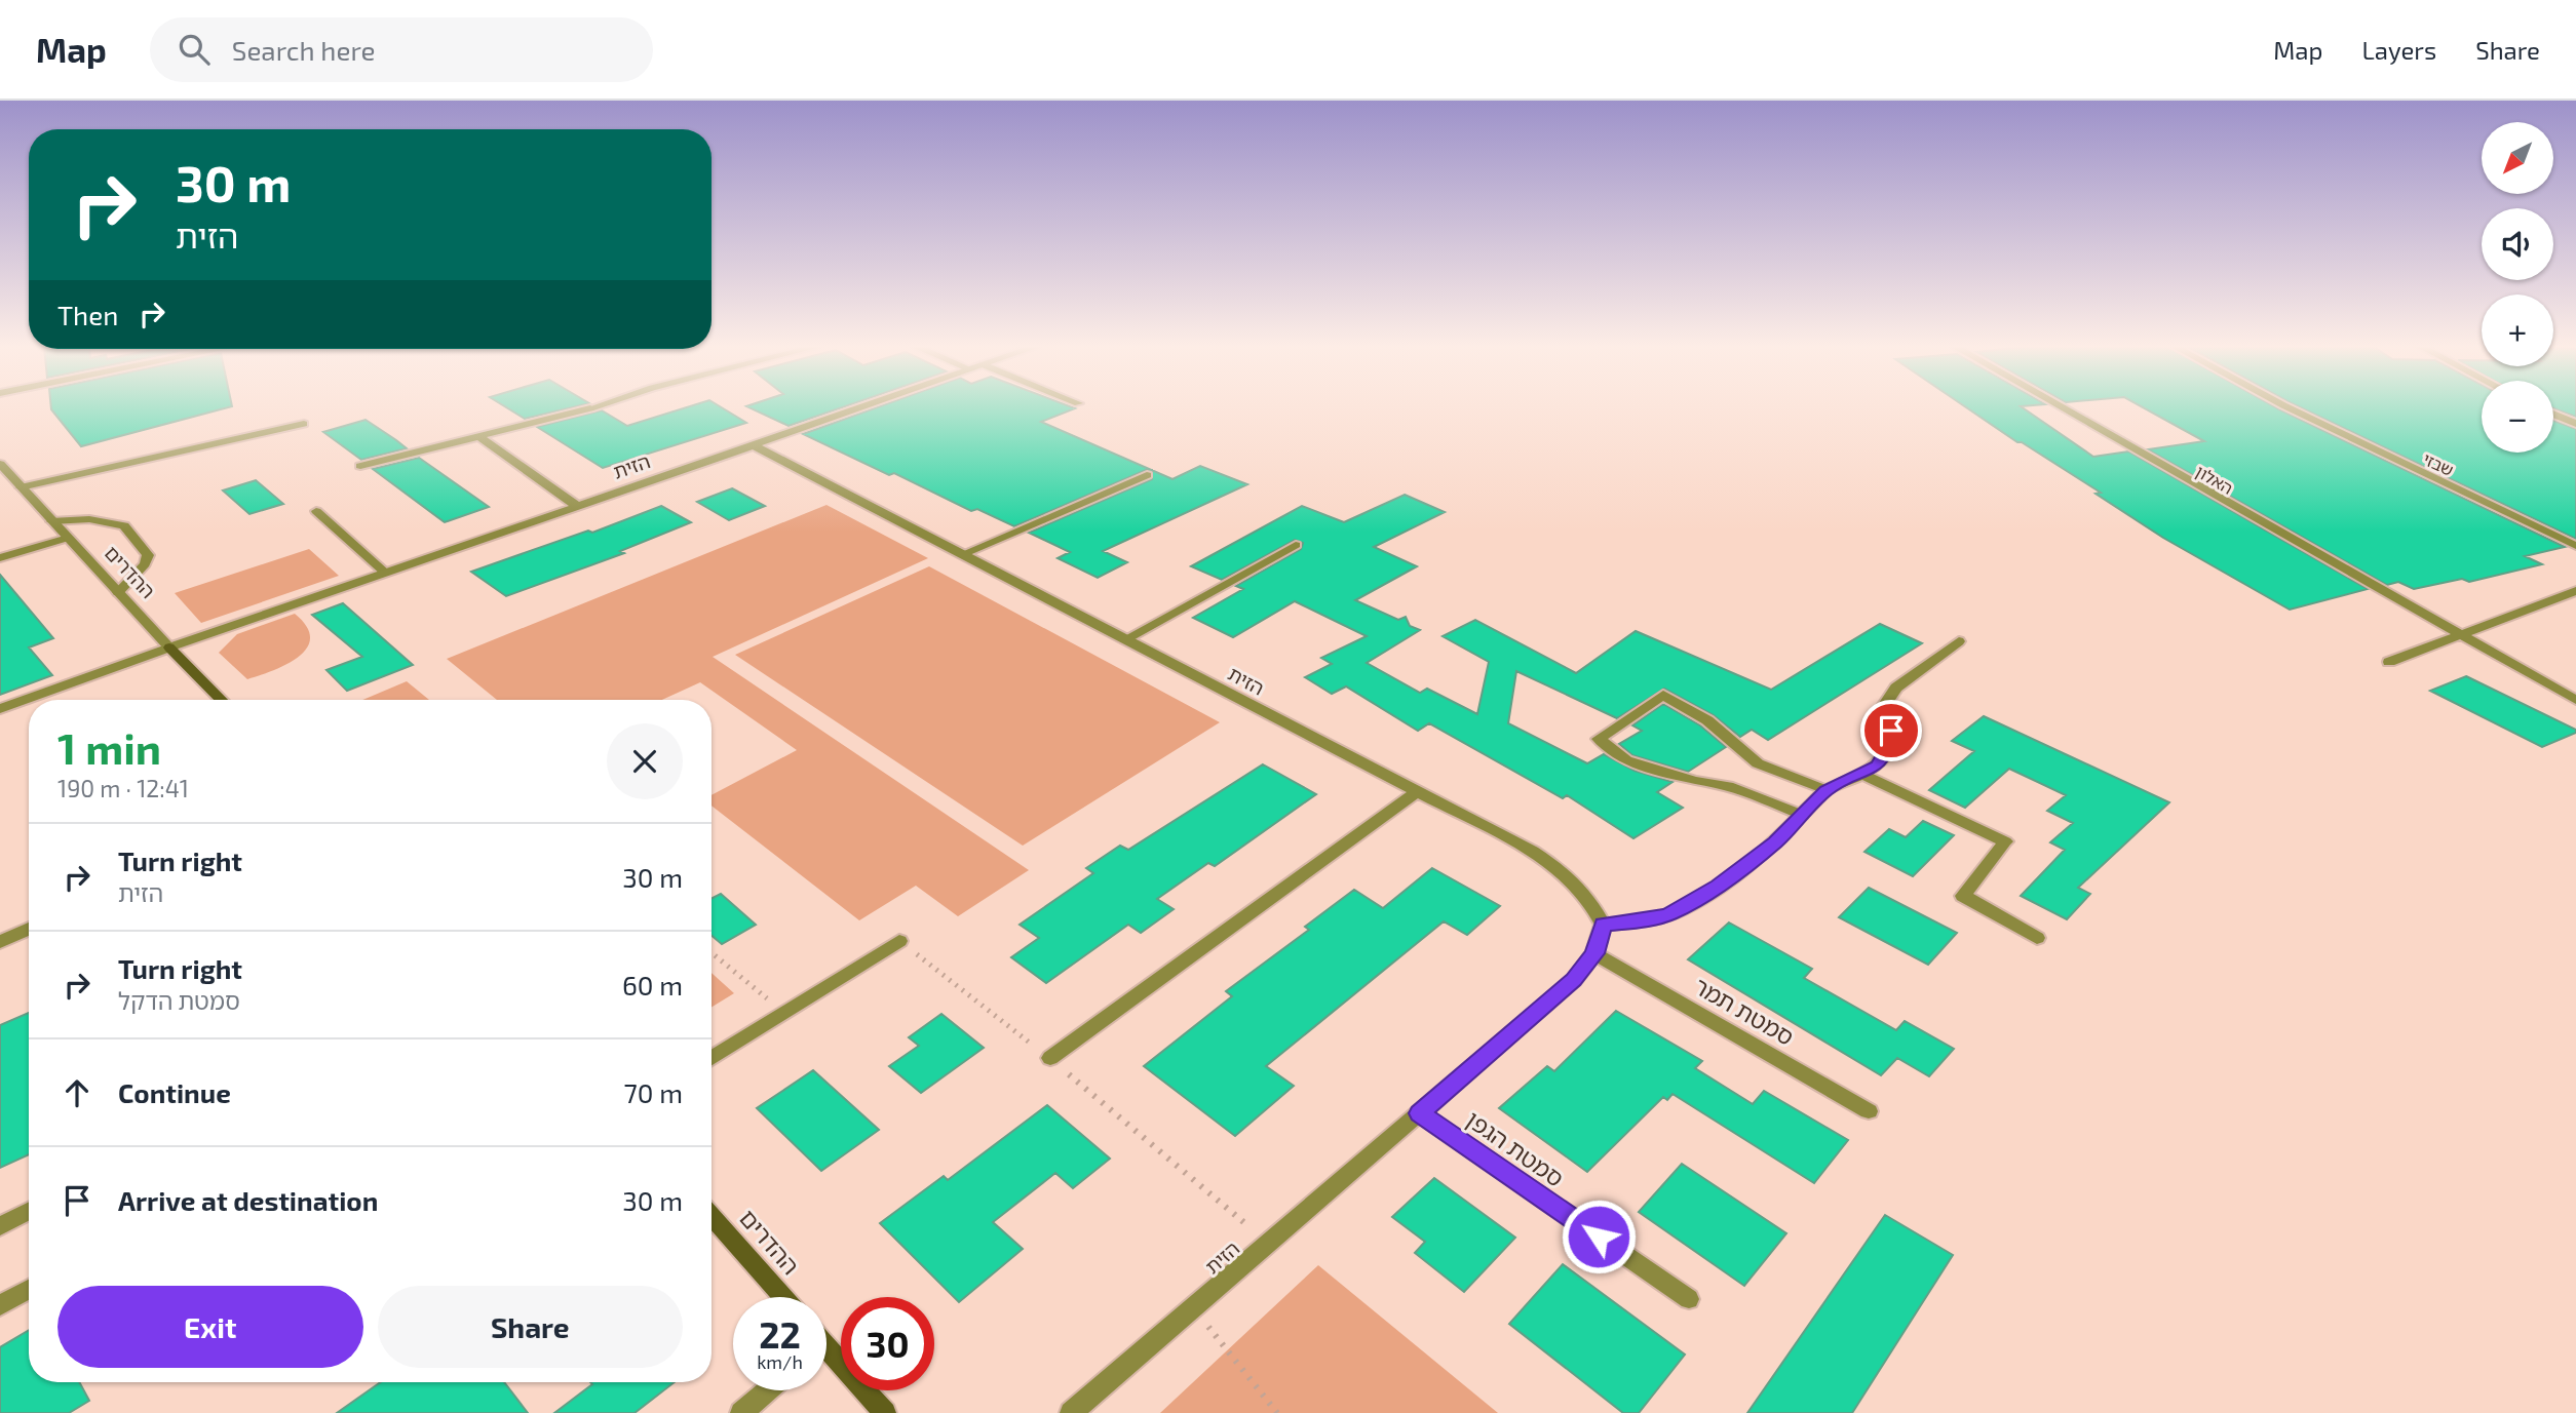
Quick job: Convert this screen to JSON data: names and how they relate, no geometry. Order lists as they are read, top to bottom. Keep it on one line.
{"streets":{"street":["שבזי","הזית","האלון","ההדרים","סמטת תמר","סמטת הגפן"]},"crossings":[["הזית","ההדרים"],["הזית","סמטת תמר"],["הזית","סמטת הגפן"]],"north":"bottom left","page":{"header":"Map","search":"Search here","nav":["Map","Layers","Share"],"map_buttons":["+","−"],"turn":["30 m","הזית"],"then":"Then","heading":["1 min","190 m · 12:41"],"list":[{"name":"Turn right","note":"הזית","value":"30 m"},{"name":"Turn right","note":"סמטת הדקל","value":"60 m"},{"name":"Continue","value":"70 m"},{"name":"Arrive at destination","value":"30 m"}],"buttons":["Exit","Share"],"speed":"22 km/h","limit":"30"}}
